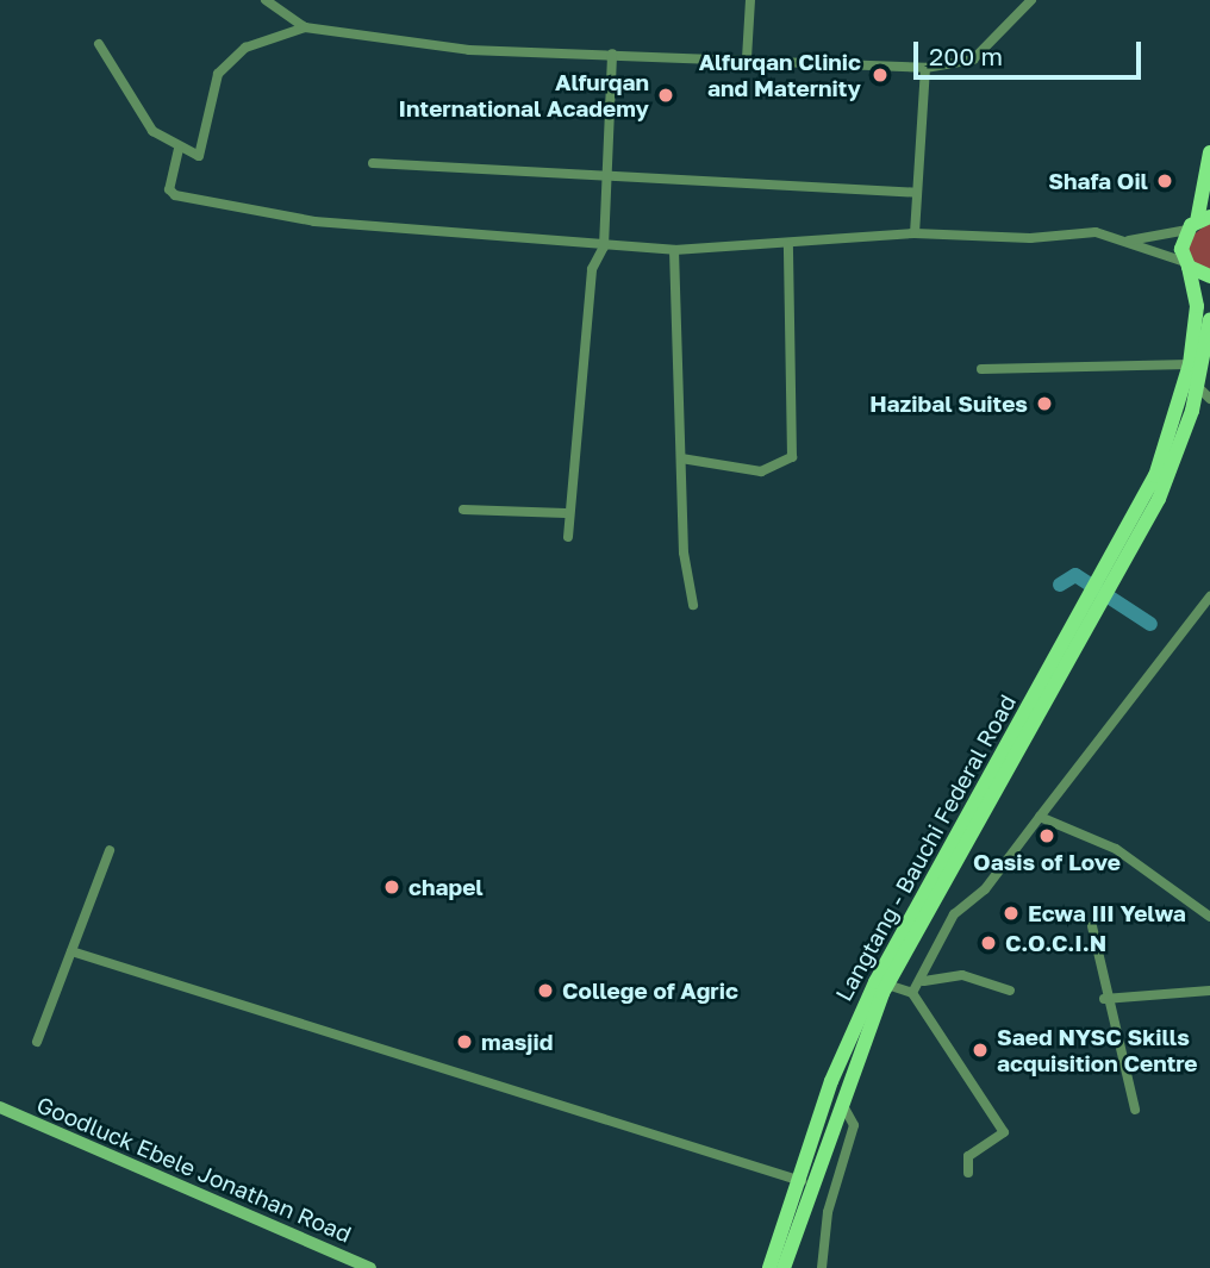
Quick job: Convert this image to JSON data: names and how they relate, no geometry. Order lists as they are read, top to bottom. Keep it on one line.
{"streets":{"main road":["Langtang - Bauchi Federal Road","Goodluck Ebele Jonathan Road"]},"places":["Alfurqan Clinic and Maternity","Alfurqan International Academy","Shafa Oil","Hazibal Suites","Oasis of Love","chapel","Ecwa III Yelwa","C.O.C.I.N","College of Agric","masjid","Saed NYSC Skills acquisition Centre"],"scale_bar":"200 m"}
